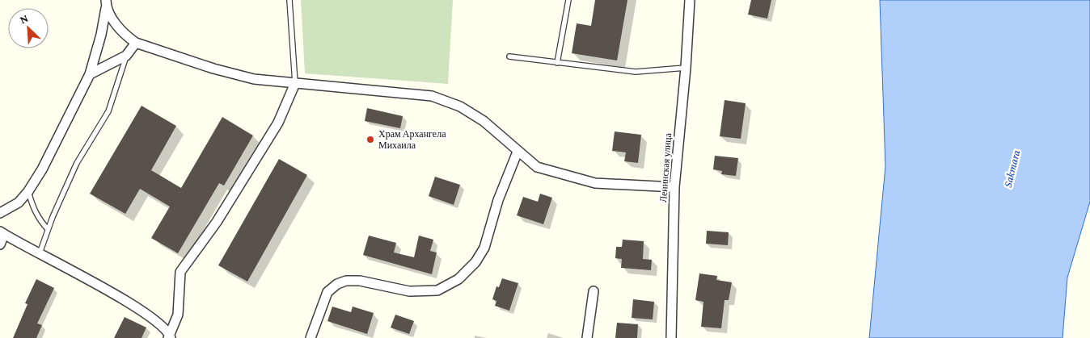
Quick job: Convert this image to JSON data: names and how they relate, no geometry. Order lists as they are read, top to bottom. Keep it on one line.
{"streets":{"street":["Ленинская улица"]},"water":["Sakmara"],"places":["Храм Архангела Михаила"],"north":"top left"}
